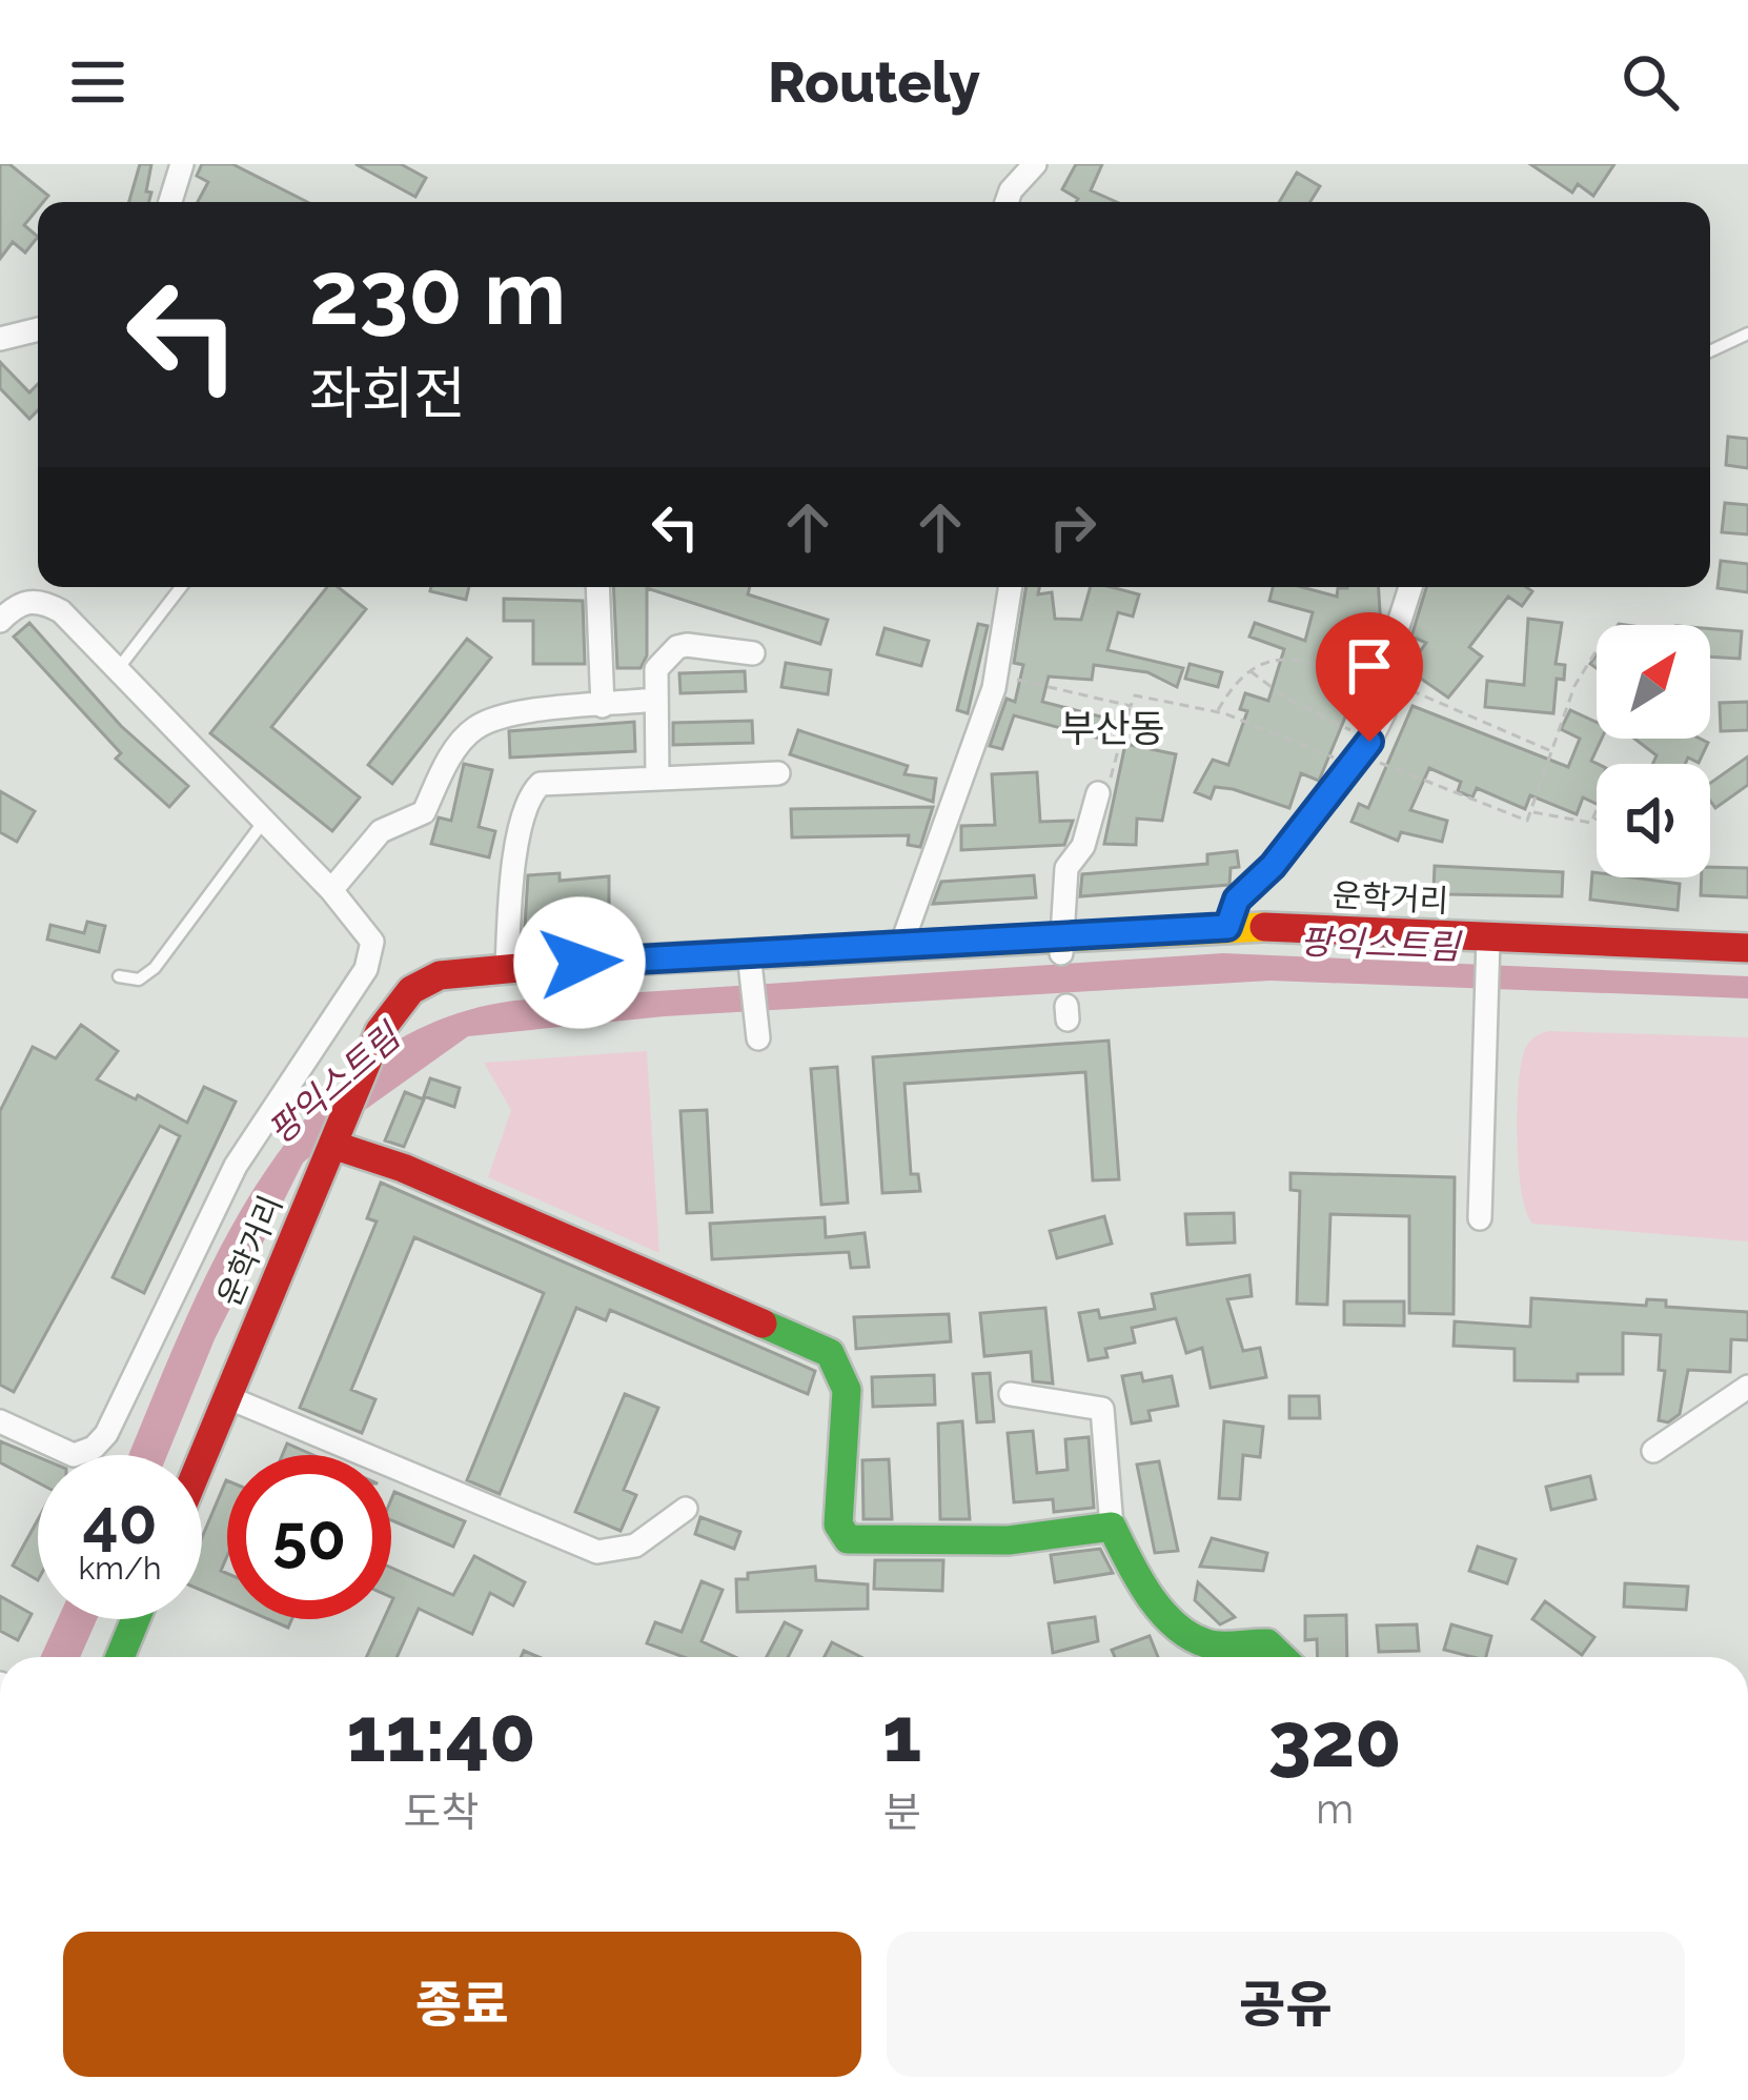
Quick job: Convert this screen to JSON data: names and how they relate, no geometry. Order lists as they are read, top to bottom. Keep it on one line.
{"streets":{"main road":["운학거리"]},"districts":["부산동"],"water":["팡익스트림"],"north":"top right","page":{"header":"Routely","turn":["230 m","좌회전"],"speed":"40 km/h","limit":"50","eta":["11:40","도착","1","분","320","m"],"buttons":["종료","공유"]}}
